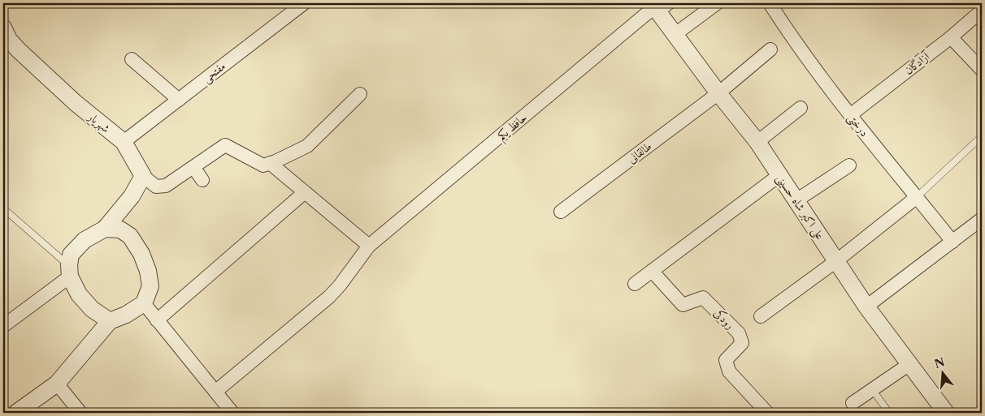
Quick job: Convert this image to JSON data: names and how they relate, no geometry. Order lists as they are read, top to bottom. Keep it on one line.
{"streets":{"street":["آزادگان","مفتحی","شهریار","درختی","حافظ یکم","طالقانی","علی اکبر شاه حسینی","رودکی"]},"crossings":[["آزادگان","درختی"],["مفتحی","شهریار"],["حافظ یکم","علی اکبر شاه حسینی"],["طالقانی","علی اکبر شاه حسینی"]],"north":"top"}
